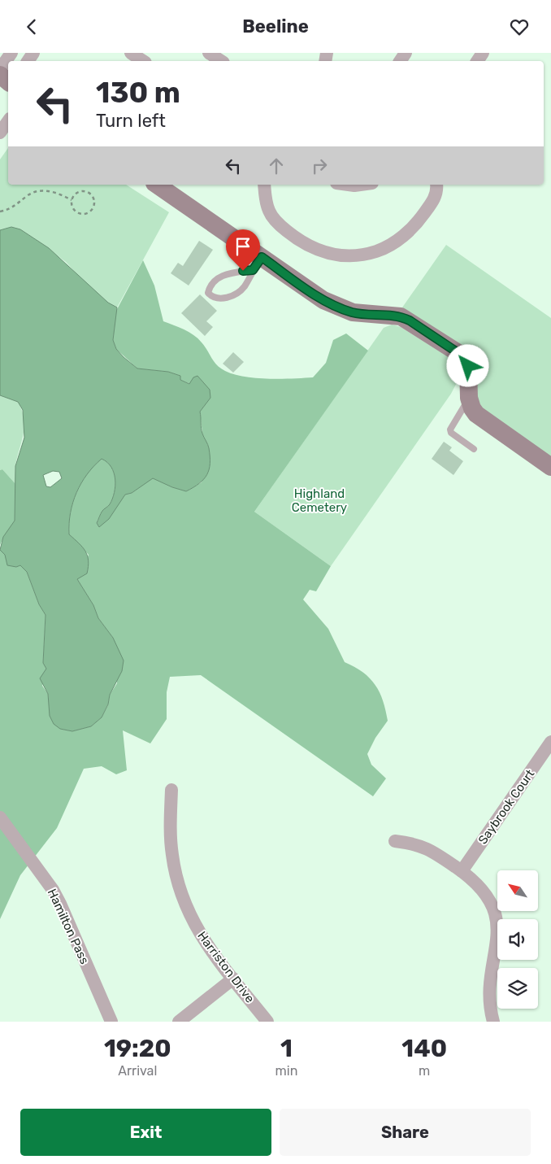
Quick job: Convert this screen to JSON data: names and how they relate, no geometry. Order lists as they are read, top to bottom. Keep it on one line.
{"streets":{"street":["Saybrook Court","Hamilton Pass","Harriston Drive"]},"parks":["Highland Cemetery"],"north":"top left","page":{"header":"Beeline","turn":["130 m","Turn left"],"eta":["19:20","Arrival","1","min","140","m"],"buttons":["Exit","Share"]}}
